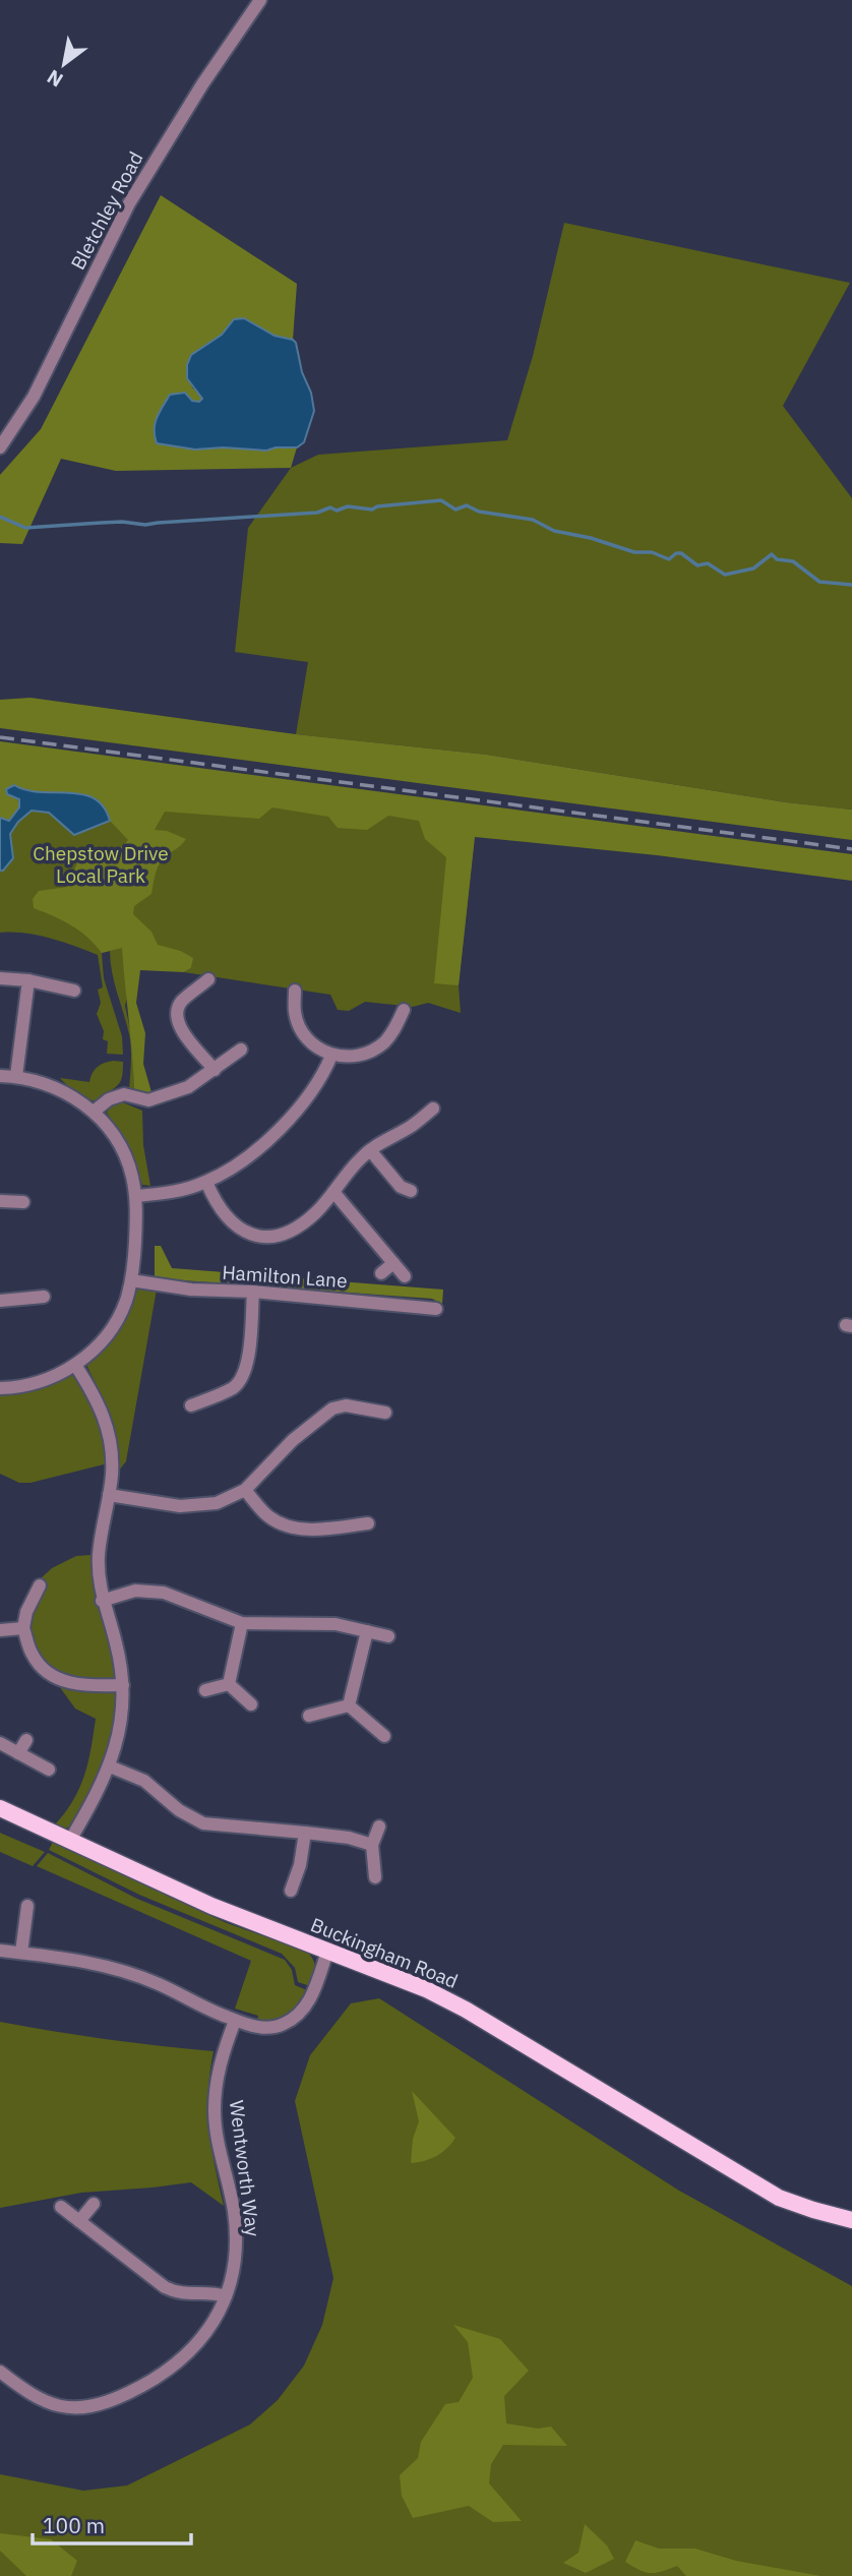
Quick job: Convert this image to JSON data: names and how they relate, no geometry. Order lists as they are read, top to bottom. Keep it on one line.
{"streets":{"main road":["Buckingham Road"],"street":["Bletchley Road","Hamilton Lane","Wentworth Way"]},"parks":["Chepstow Drive Local Park"],"scale_bar":"100 m","north":"bottom left"}
